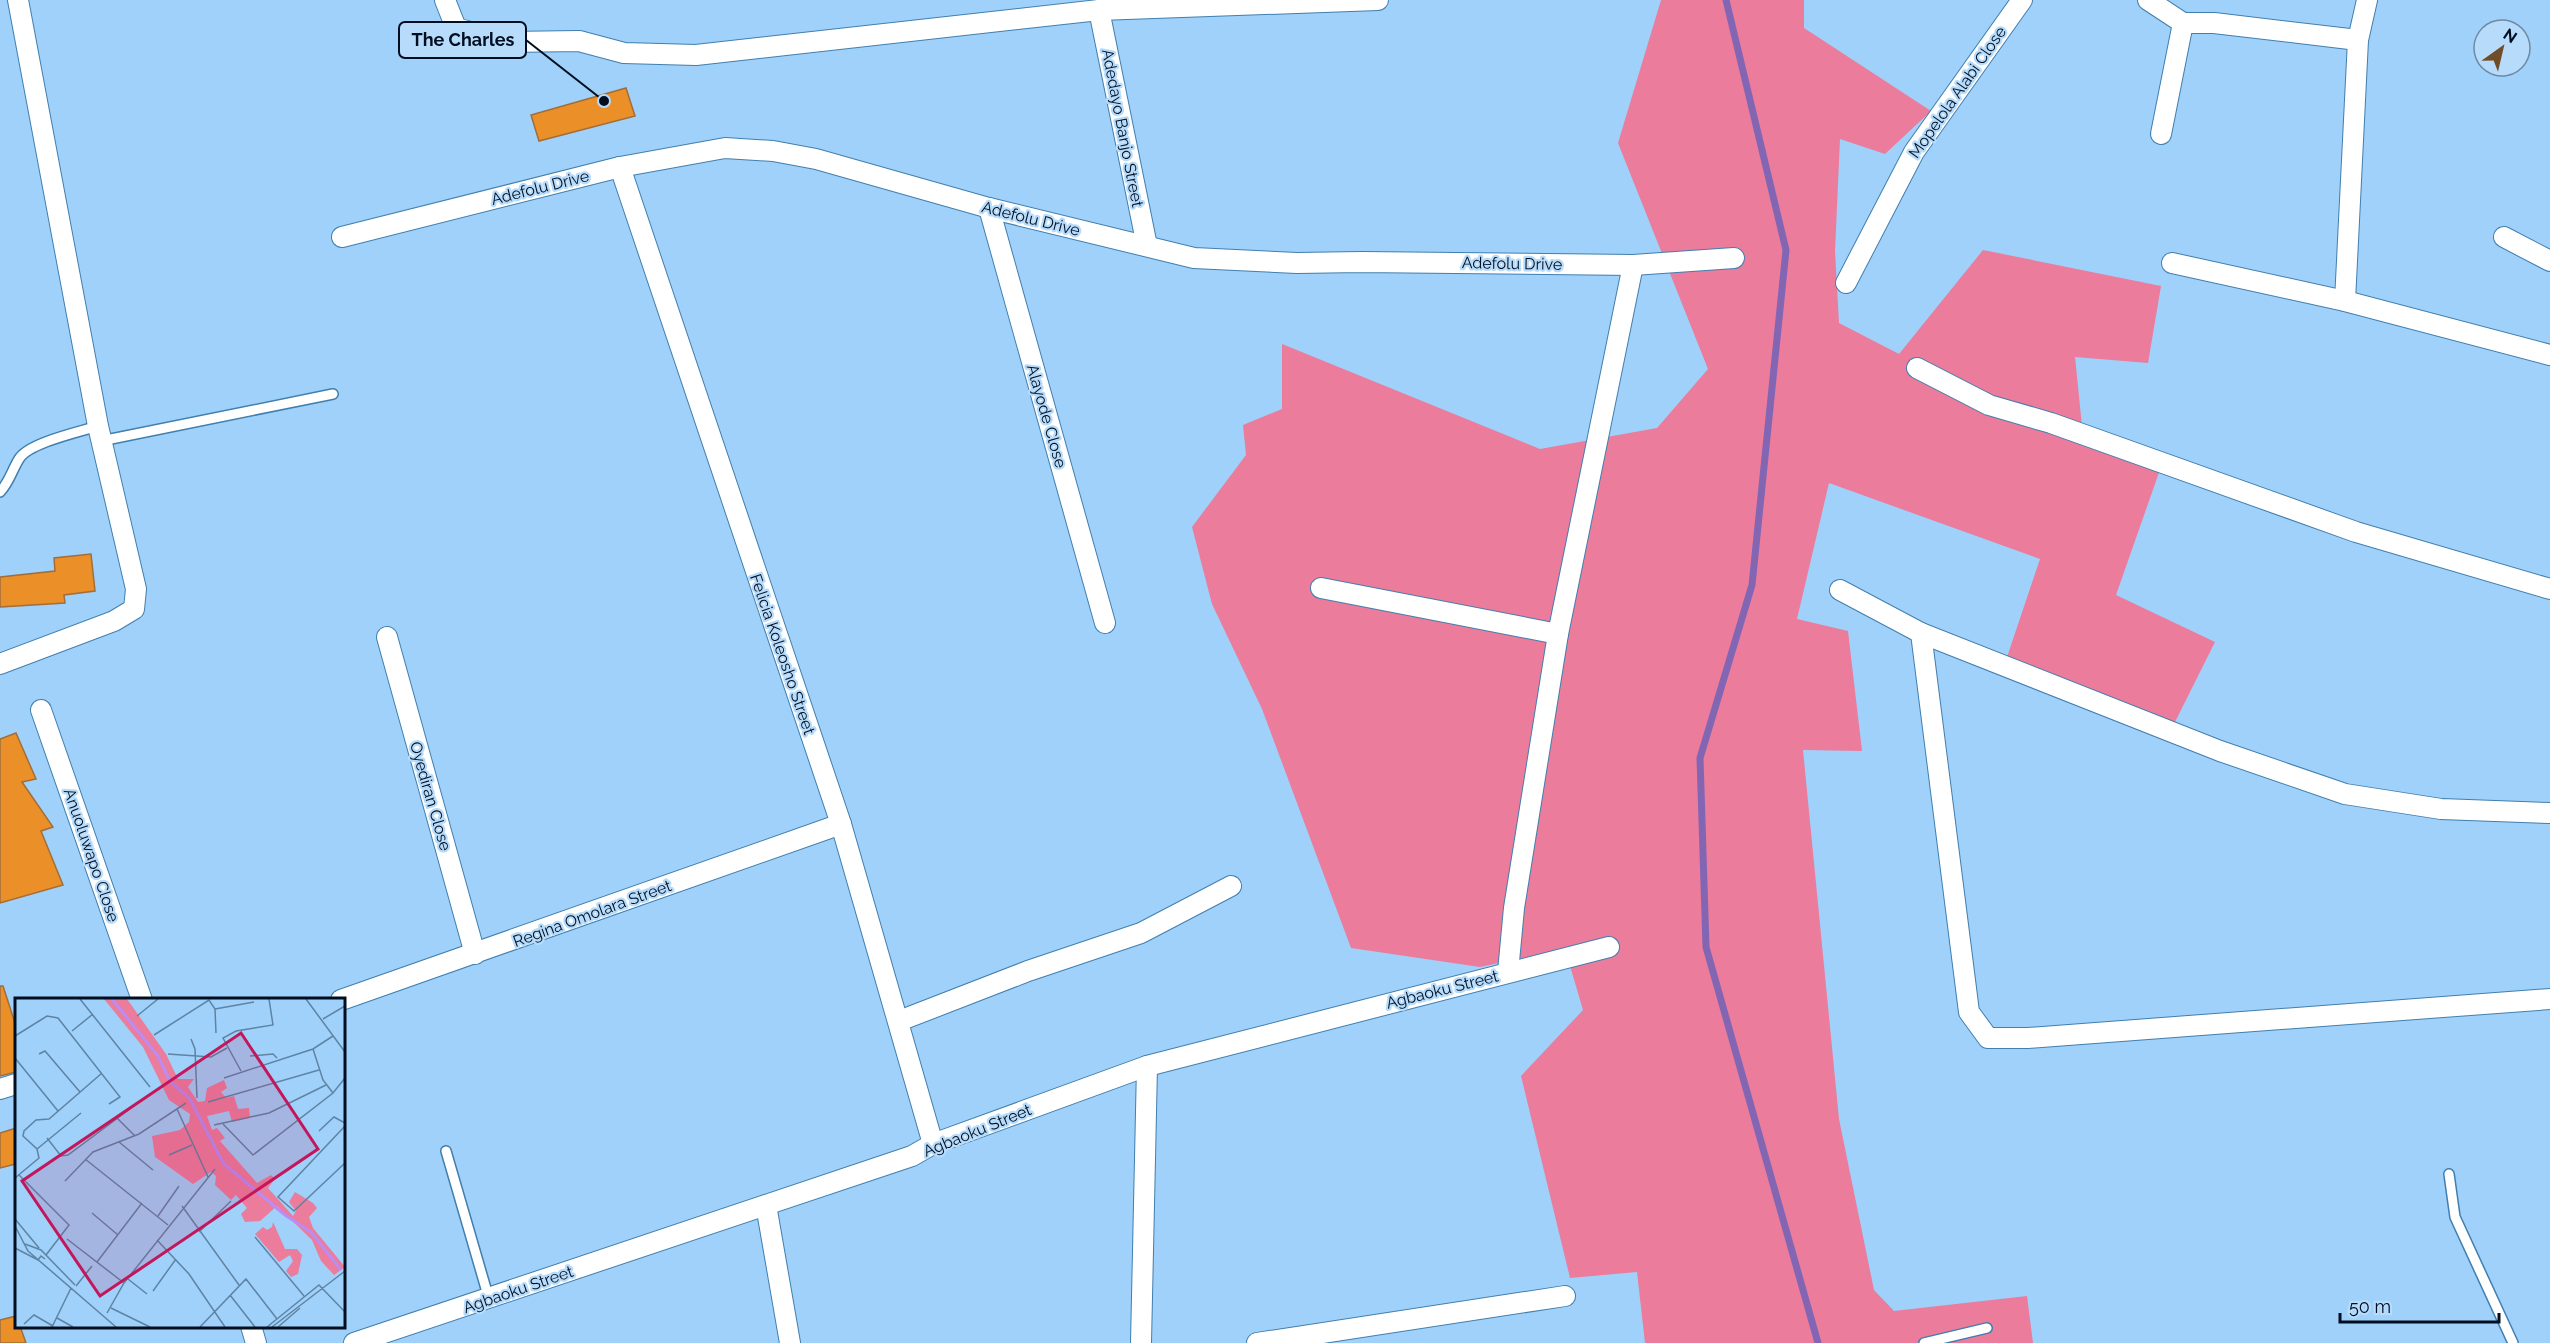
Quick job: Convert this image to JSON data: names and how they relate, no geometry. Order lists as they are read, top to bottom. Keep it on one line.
{"streets":{"street":["Mopelola Alabi Close","Adedayo Banjo Street","Adefolu Drive","Alayode Close","Felicia Koleosho Street","Oyediran Close","Anuoluwapo Close","Regina Omolara Street","Agbaoku Street"]},"crossings":[["Adedayo Banjo Street","Adefolu Drive"],["Adefolu Drive","Alayode Close"],["Adefolu Drive","Felicia Koleosho Street"],["Felicia Koleosho Street","Regina Omolara Street"],["Felicia Koleosho Street","Agbaoku Street"],["Oyediran Close","Regina Omolara Street"]],"places":["The Charles"],"scale_bar":"50 m","north":"top right"}
